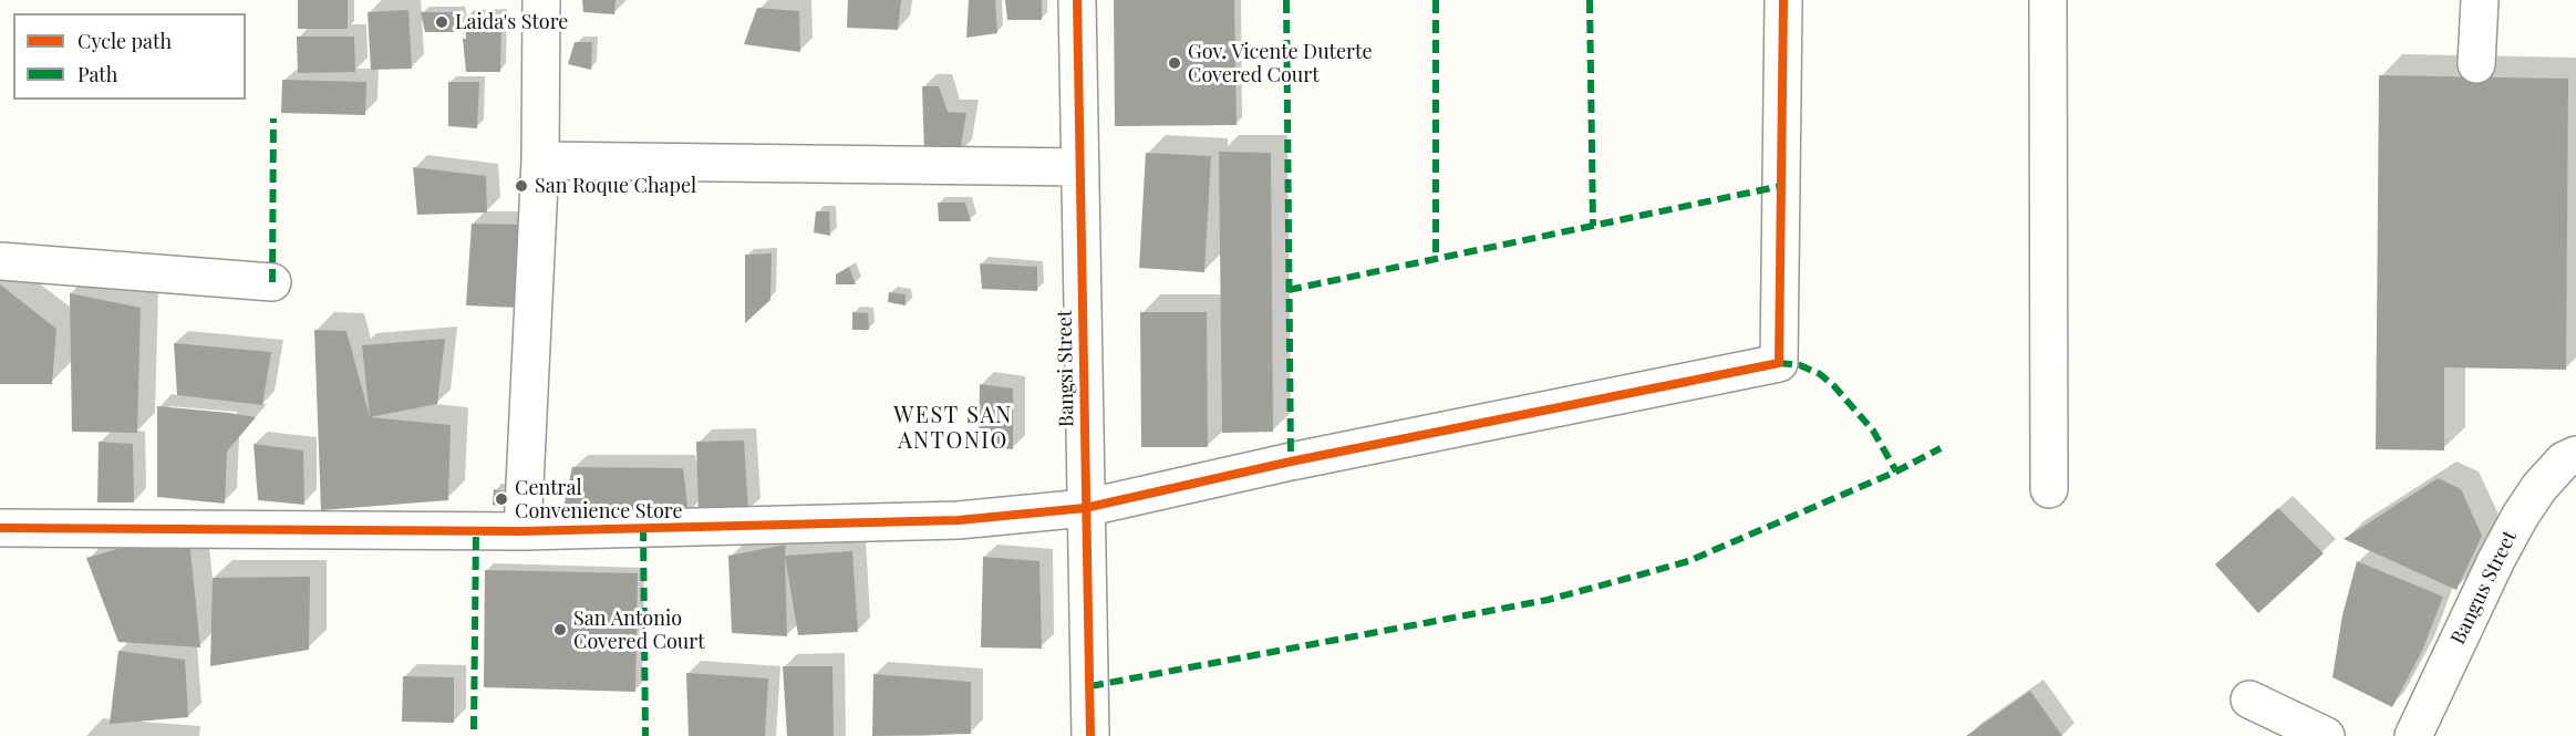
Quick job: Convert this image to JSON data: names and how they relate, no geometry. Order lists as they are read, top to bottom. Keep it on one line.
{"streets":{"street":["Bangsi Street","Bangus Street"]},"districts":["WEST SAN ANTONIO"],"places":["Laida's Store","Gov. Vicente Duterte Covered Court","San Roque Chapel","Central Convenience Store","San Antonio Covered Court"],"legend":["Cycle path","Path"]}
